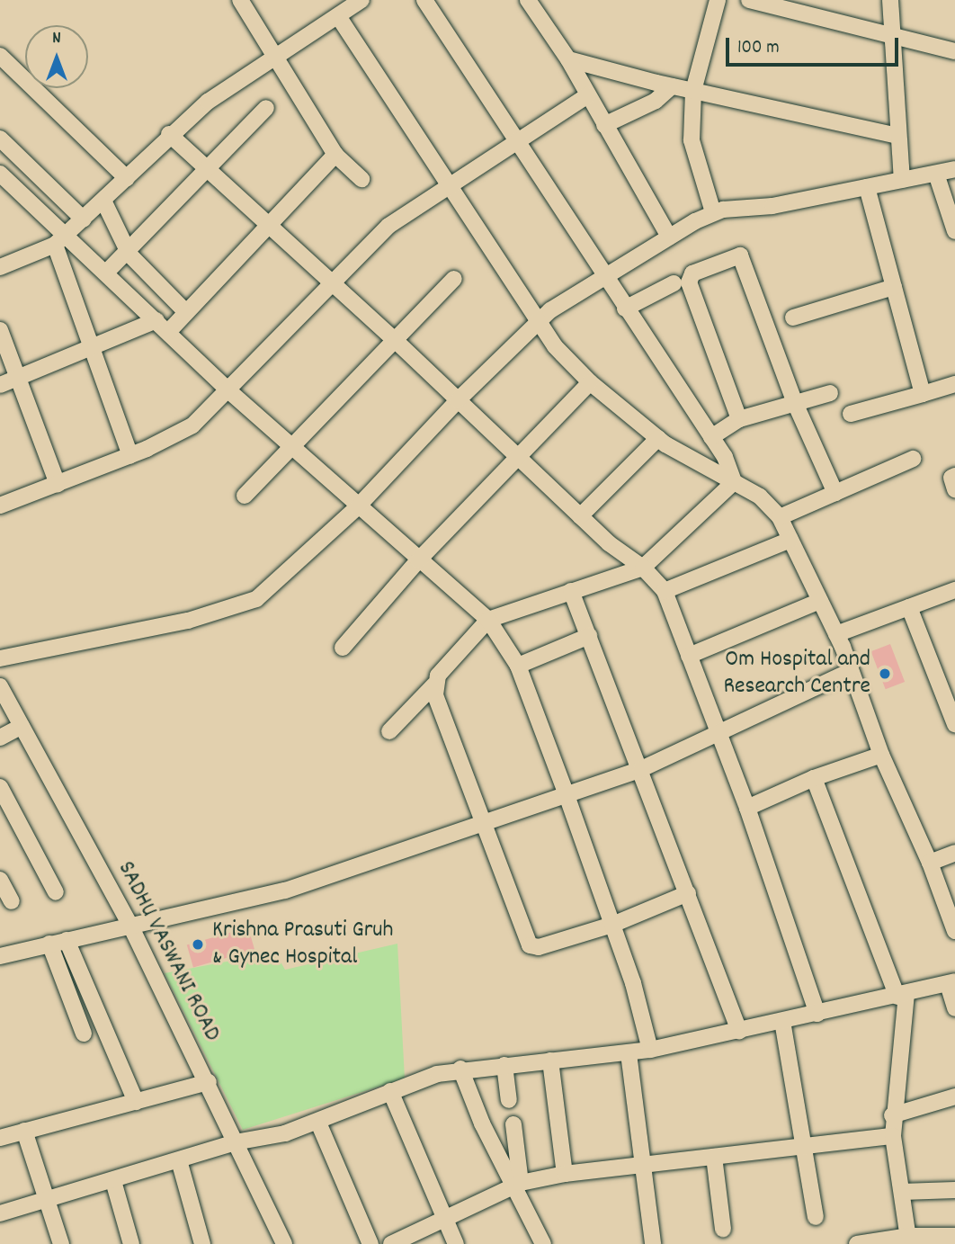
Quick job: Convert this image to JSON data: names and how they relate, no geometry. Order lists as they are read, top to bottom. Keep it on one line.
{"streets":{"street":["SADHU VASWANI ROAD"]},"places":["Om Hospital and Research Centre","Krishna Prasuti Gruh & Gynec Hospital"],"scale_bar":"100 m","north":"top"}
